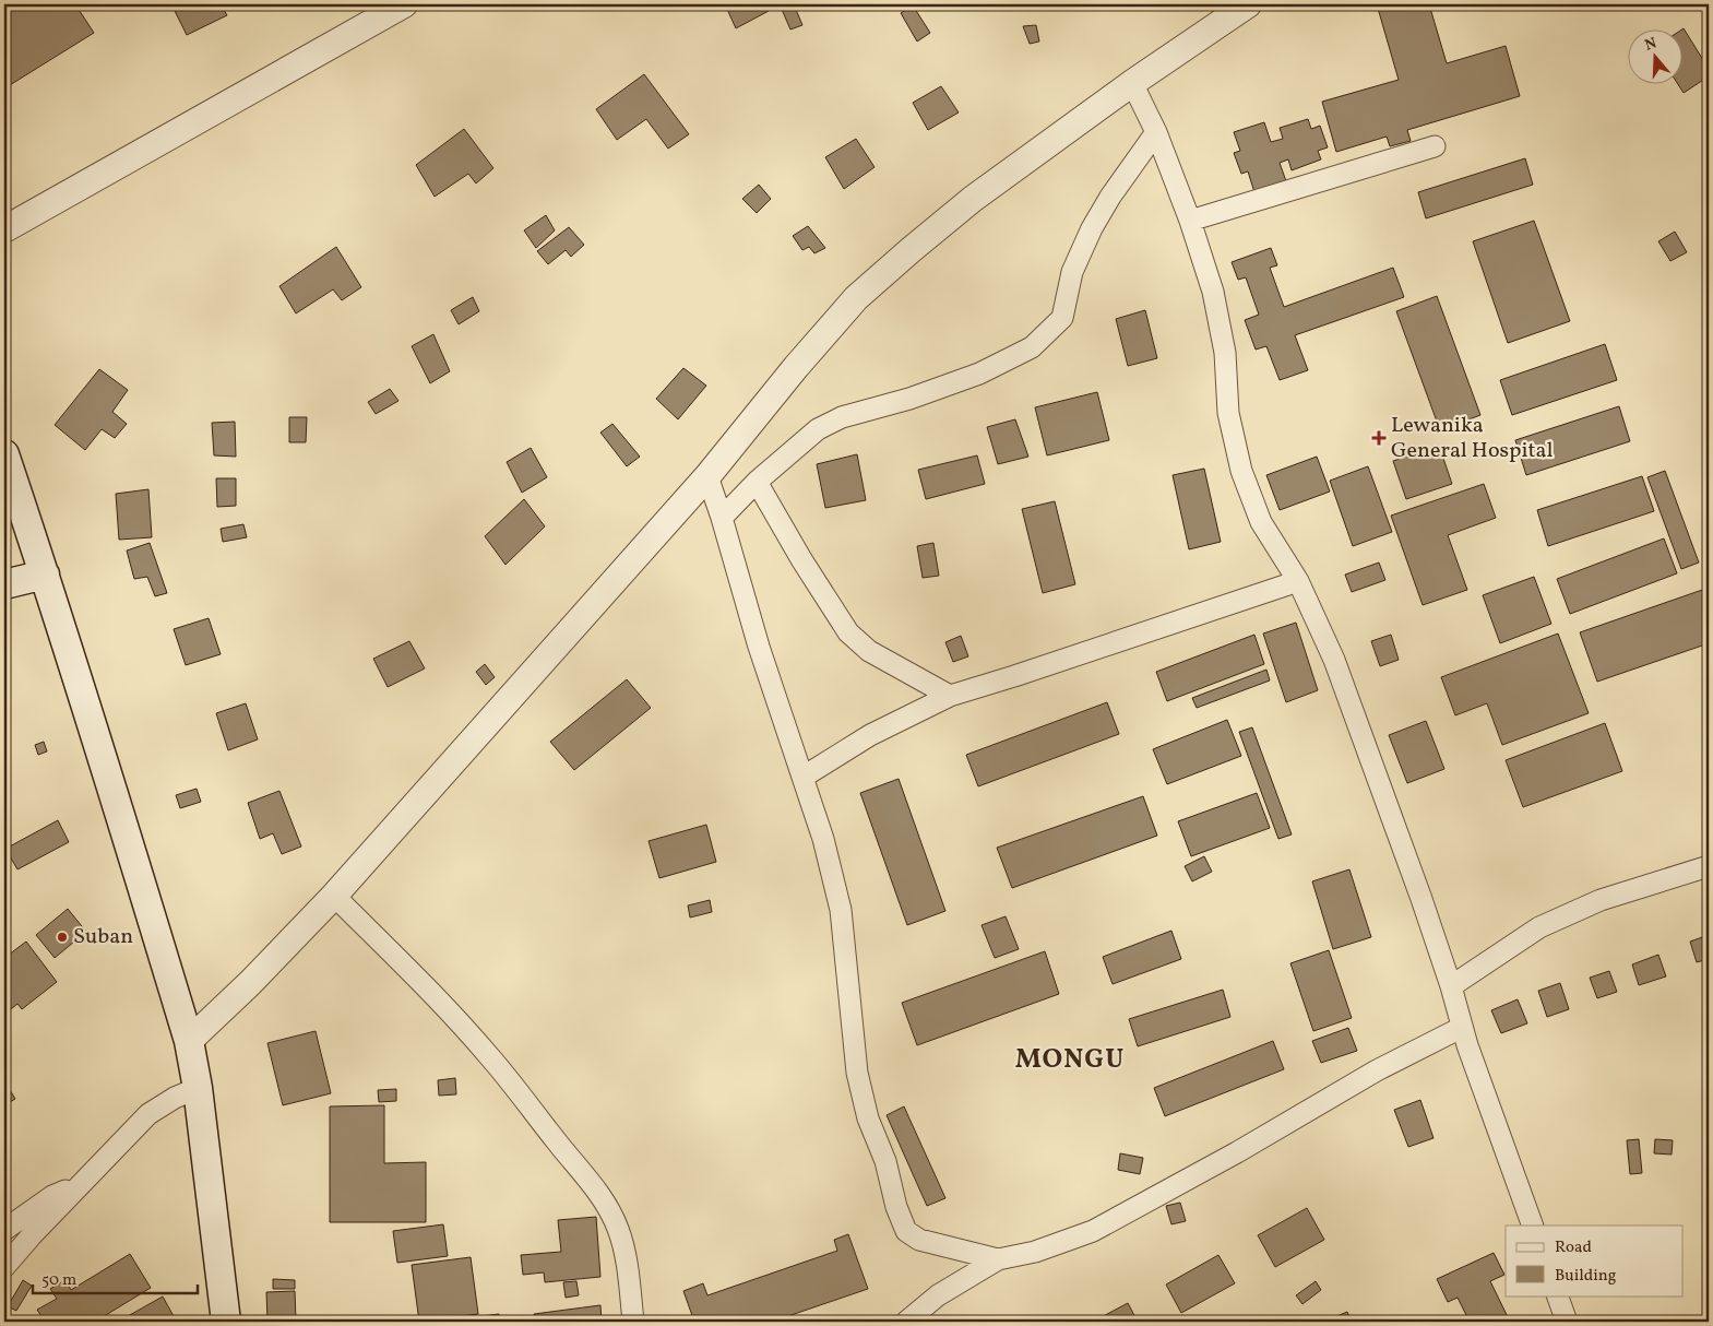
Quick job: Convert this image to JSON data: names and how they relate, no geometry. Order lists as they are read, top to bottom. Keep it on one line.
{"districts":["MONGU"],"places":{"health":["Lewanika General Hospital"],"other":["Suban"]},"legend":["Road","Building"],"scale_bar":"50 m","north":"top"}
